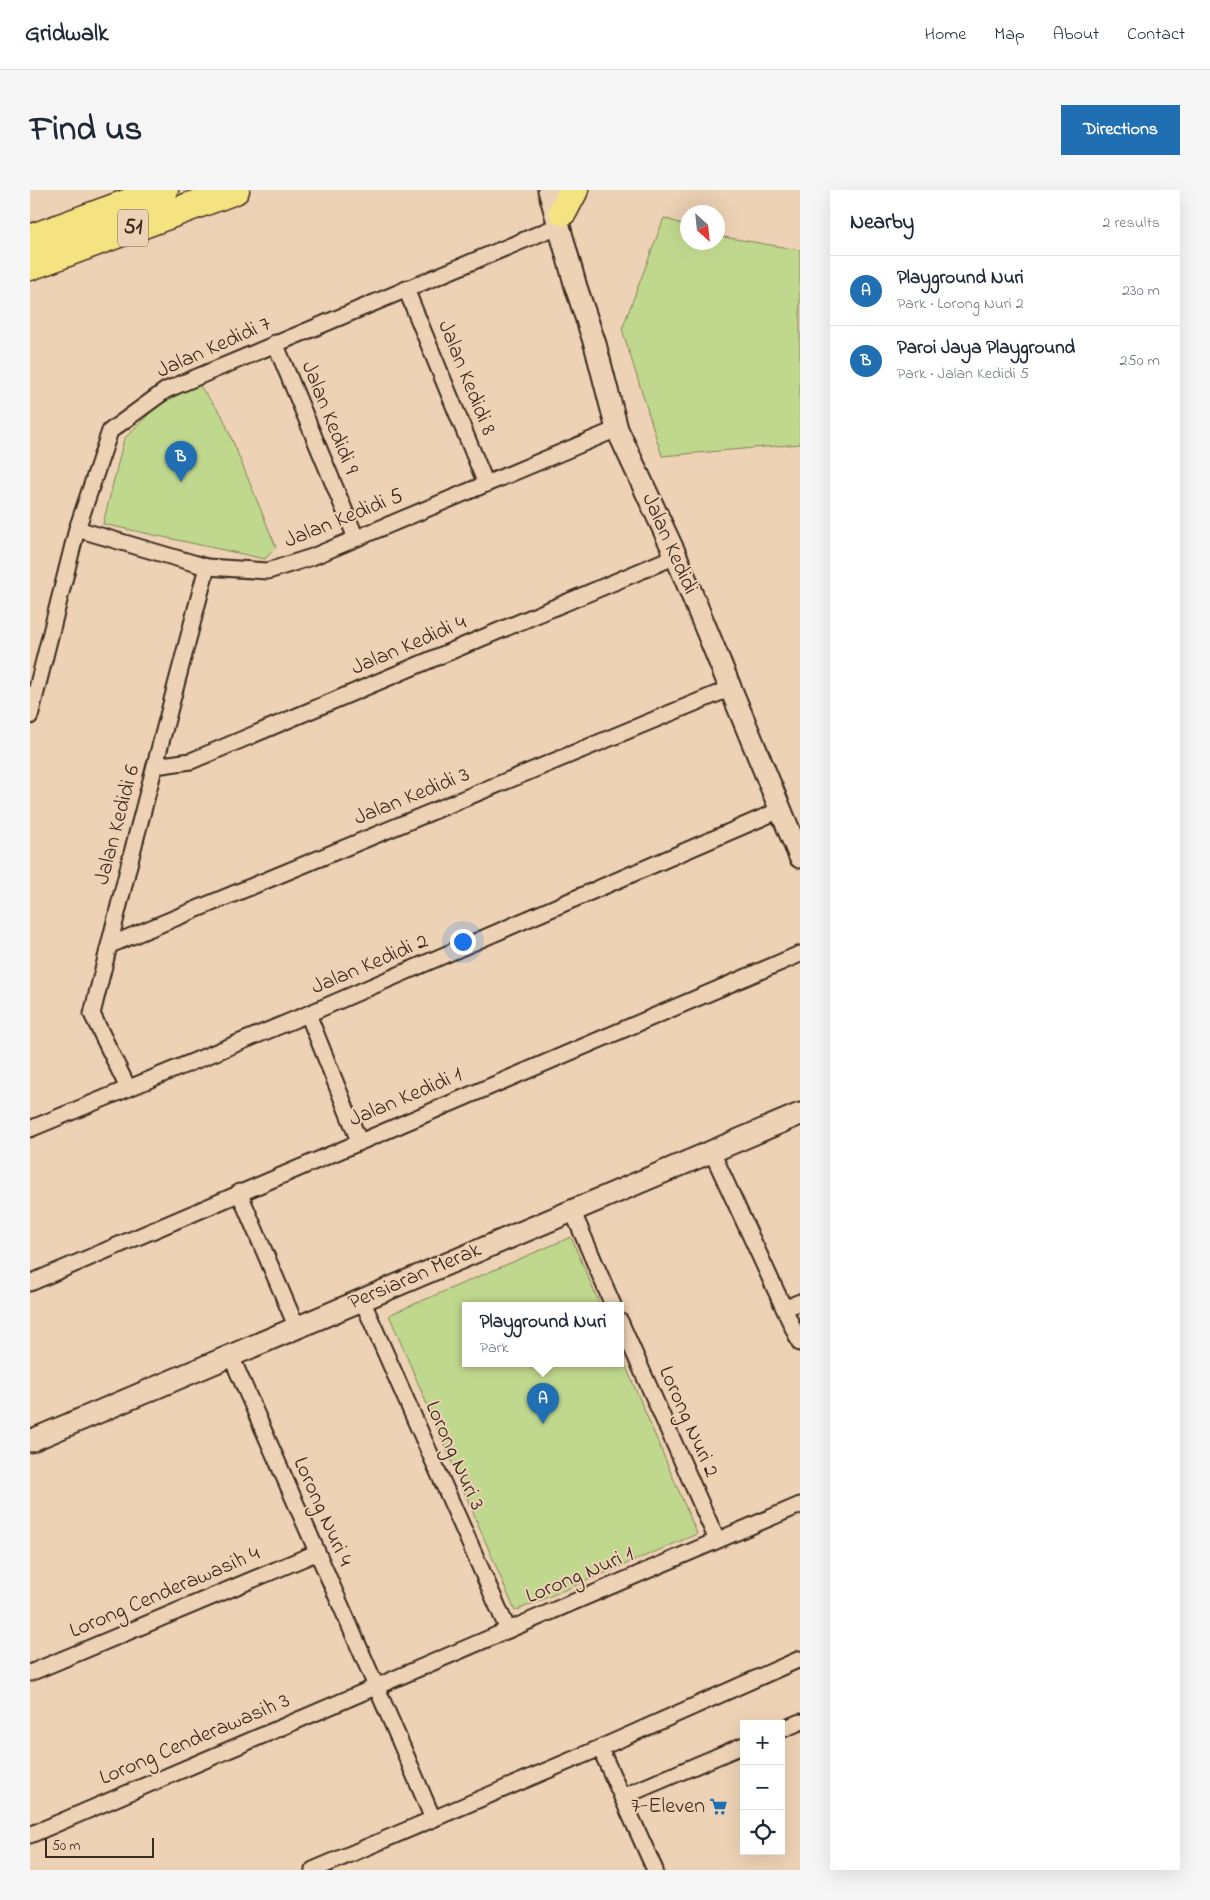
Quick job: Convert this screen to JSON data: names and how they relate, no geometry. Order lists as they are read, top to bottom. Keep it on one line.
{"streets":{"highway":["51"],"street":["Jalan Kedidi 7","Jalan Kedidi 8","Jalan Kedidi 9","Jalan Kedidi 5","Jalan Kedidi","Jalan Kedidi 4","Jalan Kedidi 3","Jalan Kedidi 6","Jalan Kedidi 2","Jalan Kedidi 1","Persiaran Merak","Lorong Nuri 2","Lorong Nuri 3","Lorong Nuri 4","Lorong Nuri 1","Lorong Cenderawasih 4","Lorong Cenderawasih 3"]},"crossings":[["Jalan Kedidi 7","Jalan Kedidi 8"],["Jalan Kedidi 7","Jalan Kedidi 9"],["Jalan Kedidi 7","Jalan Kedidi 5"],["Jalan Kedidi 7","Jalan Kedidi"],["Jalan Kedidi 8","Jalan Kedidi 5"],["Jalan Kedidi 9","Jalan Kedidi 5"],["Jalan Kedidi 5","Jalan Kedidi"],["Jalan Kedidi 5","Jalan Kedidi 6"],["Jalan Kedidi","Jalan Kedidi 4"],["Jalan Kedidi","Jalan Kedidi 3"],["Jalan Kedidi","Jalan Kedidi 2"],["Jalan Kedidi 4","Jalan Kedidi 6"],["Jalan Kedidi 3","Jalan Kedidi 6"],["Jalan Kedidi 6","Jalan Kedidi 2"],["Persiaran Merak","Lorong Nuri 3"],["Persiaran Merak","Lorong Nuri 4"],["Lorong Nuri 2","Lorong Nuri 1"],["Lorong Nuri 3","Lorong Nuri 1"],["Lorong Nuri 4","Lorong Nuri 1"],["Lorong Nuri 4","Lorong Cenderawasih 4"],["Lorong Nuri 4","Lorong Cenderawasih 3"],["Lorong Nuri 1","Lorong Cenderawasih 3"]],"places":{"supermarket":["7-Eleven"]},"scale_bar":"50 m","north":"bottom right","page":{"header":"Gridwalk","nav":["Home","Map","About","Contact"],"title":"Find us","buttons":"Directions","heading":["Nearby","2 results"],"list":[{"mark":"A","name":"Playground Nuri","note":"Park · Lorong Nuri 2","value":"230 m"},{"mark":"B","name":"Paroi Jaya Playground","note":"Park · Jalan Kedidi 5","value":"250 m"}],"pins":["B","A"],"popup":["Playground Nuri","Park"],"map_buttons":["+","−"],"scale":"50 m"}}
